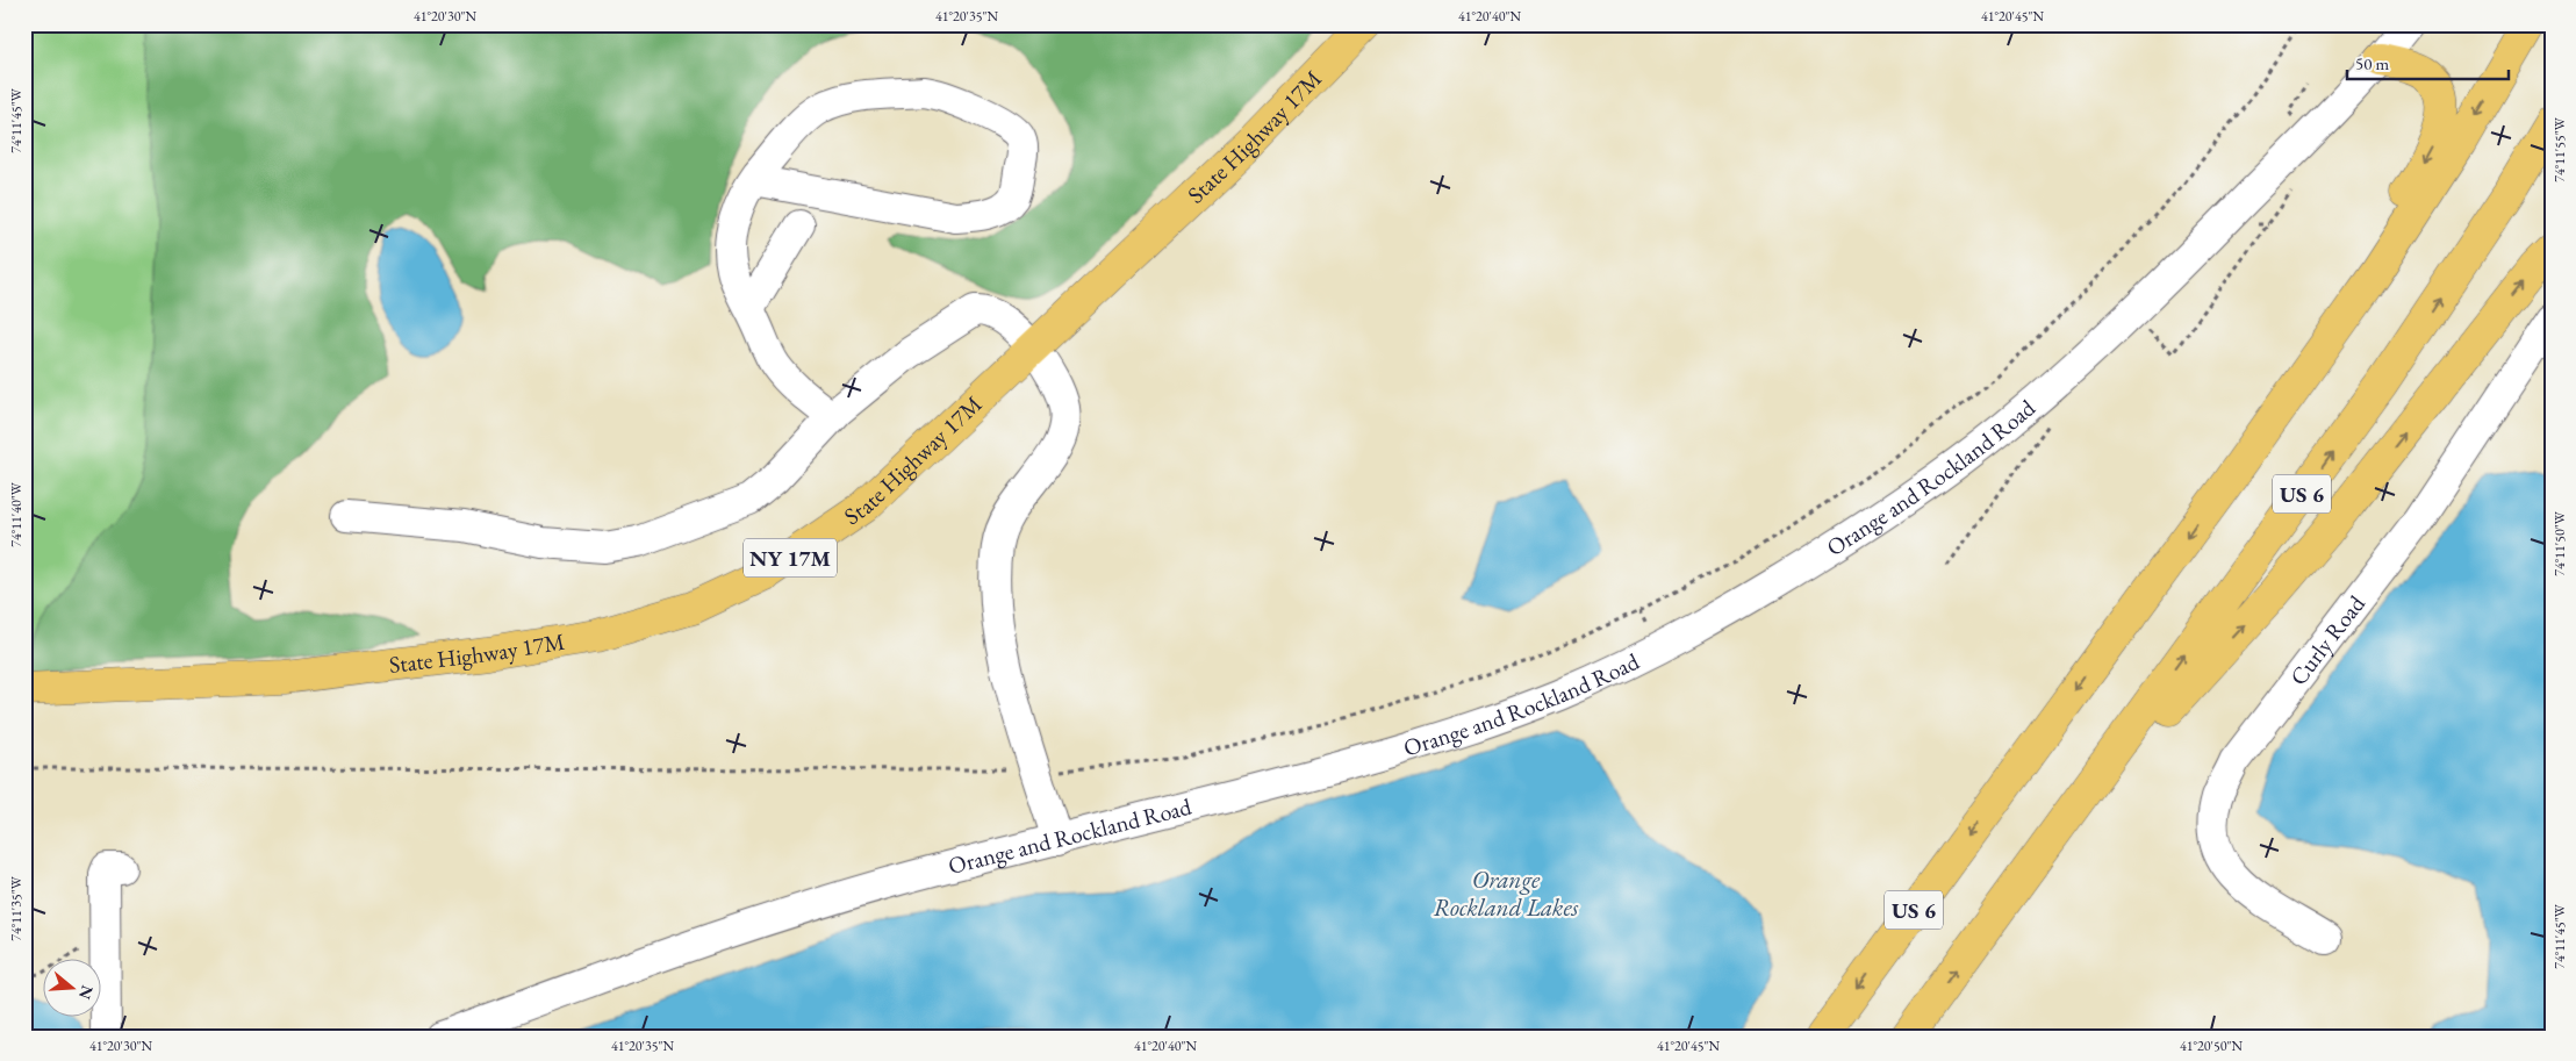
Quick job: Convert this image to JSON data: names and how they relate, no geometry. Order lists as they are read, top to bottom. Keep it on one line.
{"streets":{"main road":["State Highway 17M","US 6","NY 17M"],"street":["Orange and Rockland Road","Curly Road"]},"water":["Orange Rockland Lakes"],"scale_bar":"50 m","north":"right","coordinates":["41°20'30\"N","41°20'35\"N","41°20'40\"N","41°20'45\"N","74°11'45\"W","74°11'55\"W","74°11'40\"W","74°11'50\"W","74°11'35\"W","41°20'50\"N"]}
